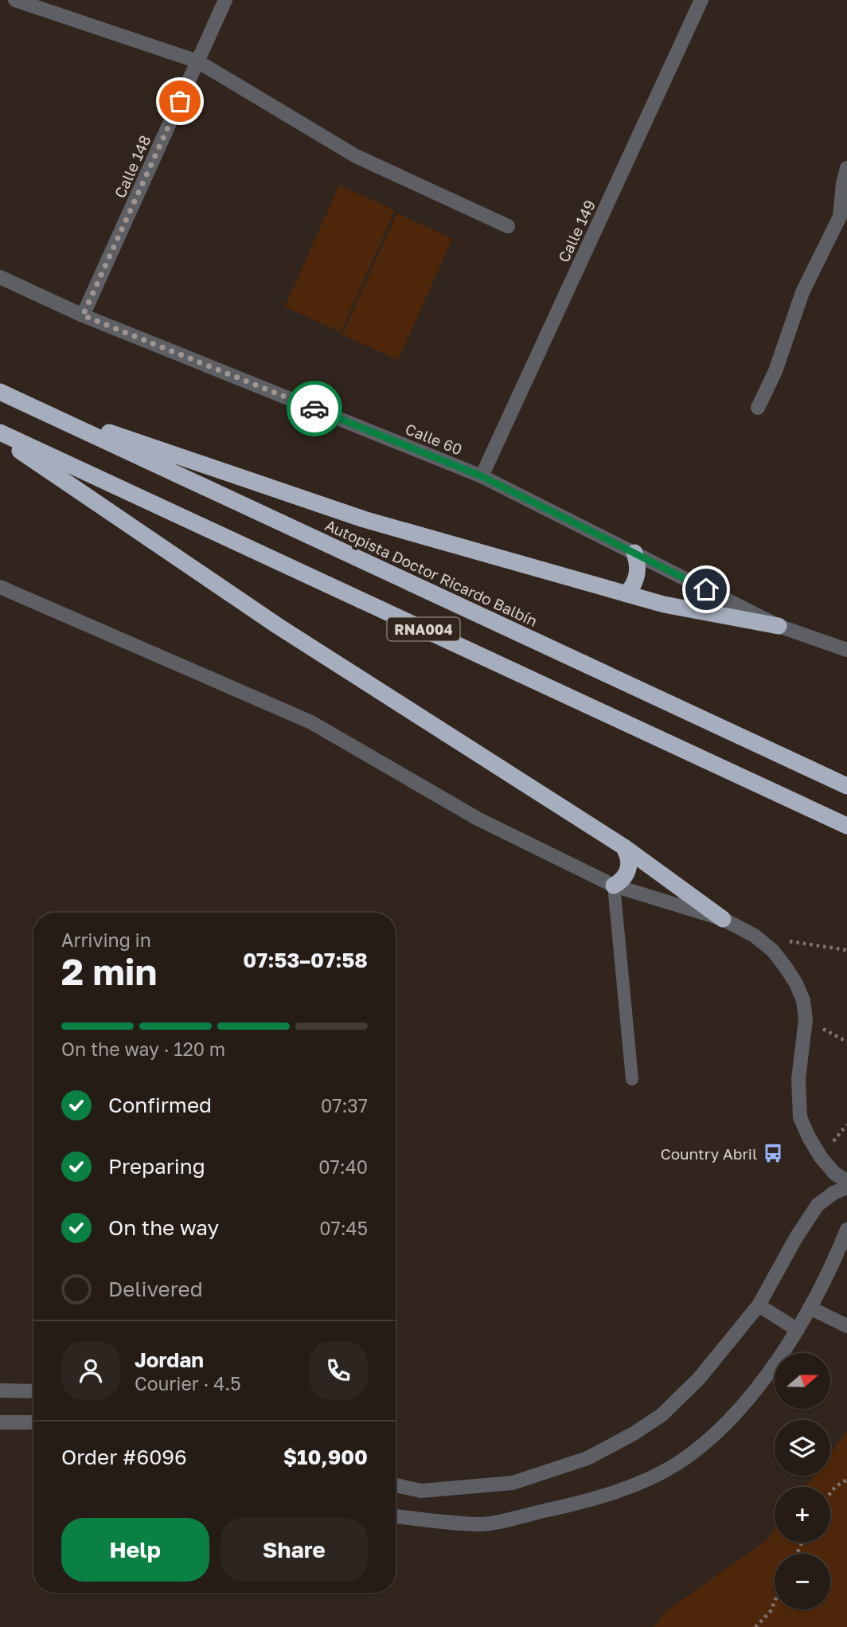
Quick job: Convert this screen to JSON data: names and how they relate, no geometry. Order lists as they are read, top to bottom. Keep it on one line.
{"streets":{"highway":["Autopista Doctor Ricardo Balbín","RNA004"],"street":["Calle 148","Calle 149","Calle 60"]},"crossings":[["Calle 148","Calle 60"],["Calle 149","Calle 60"]],"places":{"bus stop":["Country Abril"]},"north":"right","page":{"heading":["2 min","Arriving in","07:53–07:58"],"panel":["Jordan","Courier · 4.5","Order #6096","$10,900"],"bar":"On the way · 120 m","list":[["Confirmed","07:37"],["Preparing","07:40"],["On the way","07:45"],"Delivered"],"map_buttons":["+","−"],"buttons":["Help","Share"]}}
